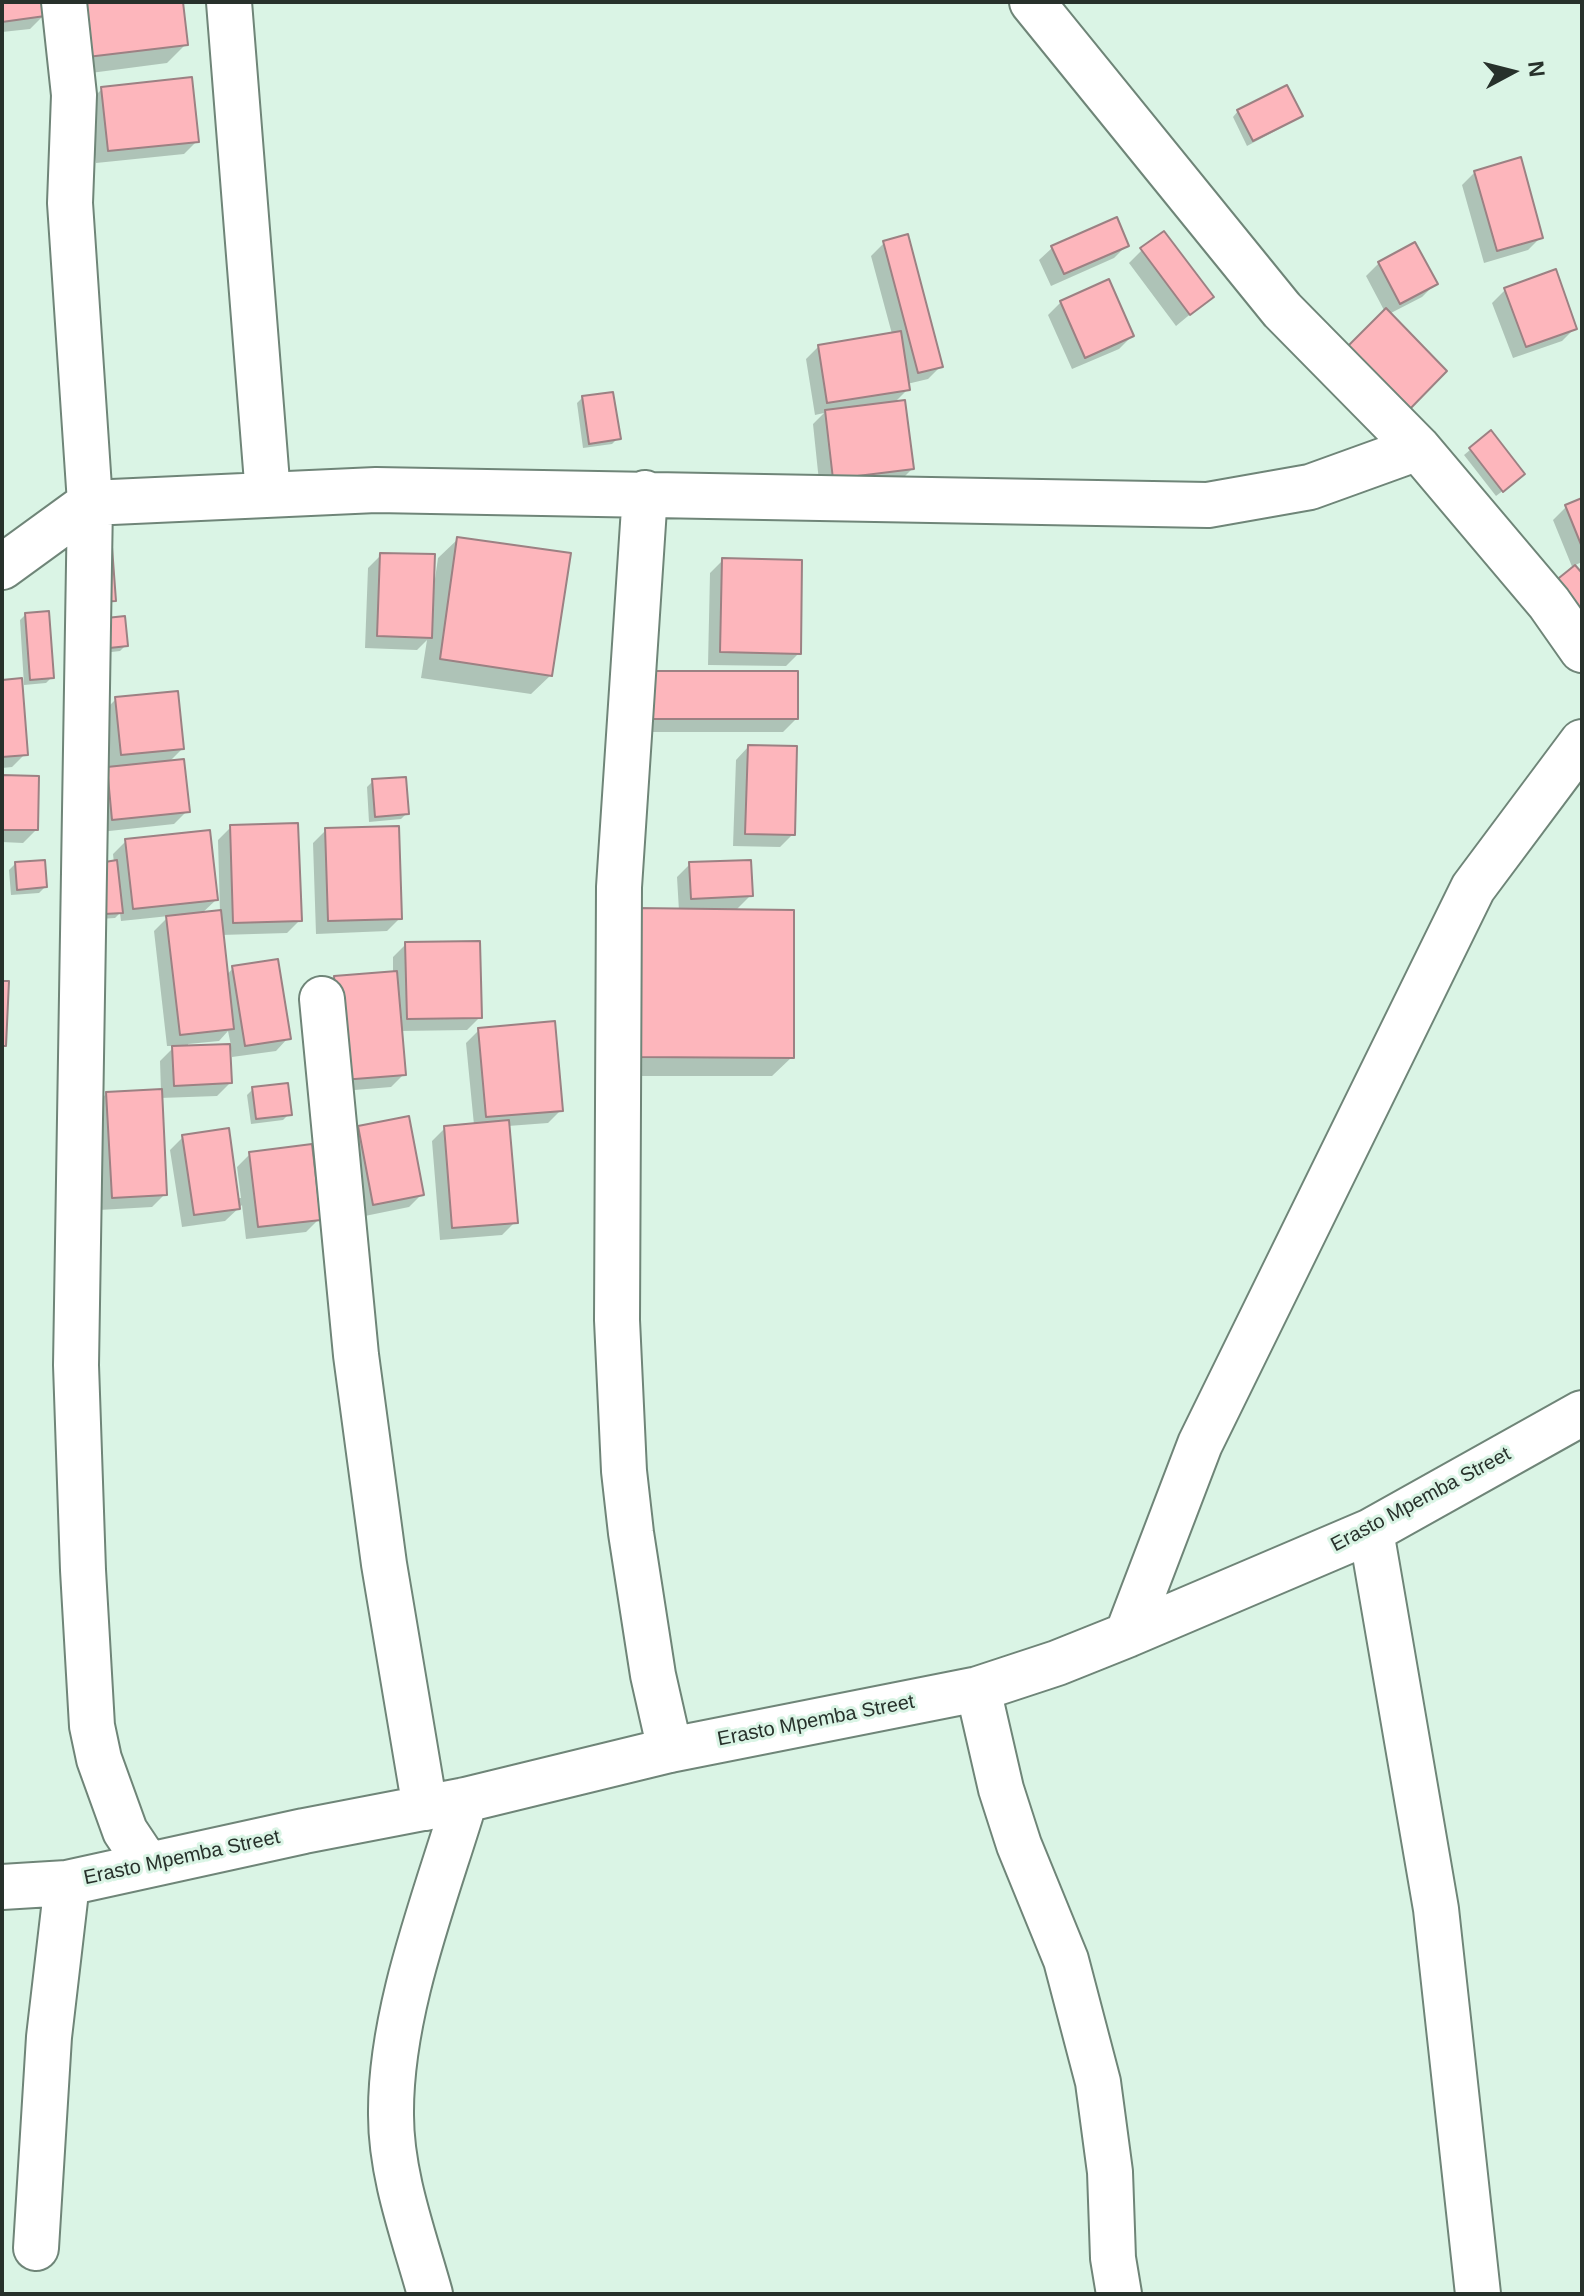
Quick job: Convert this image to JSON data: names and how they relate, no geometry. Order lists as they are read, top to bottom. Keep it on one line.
{"streets":{"street":["Erasto Mpemba Street"]},"north":"right"}
